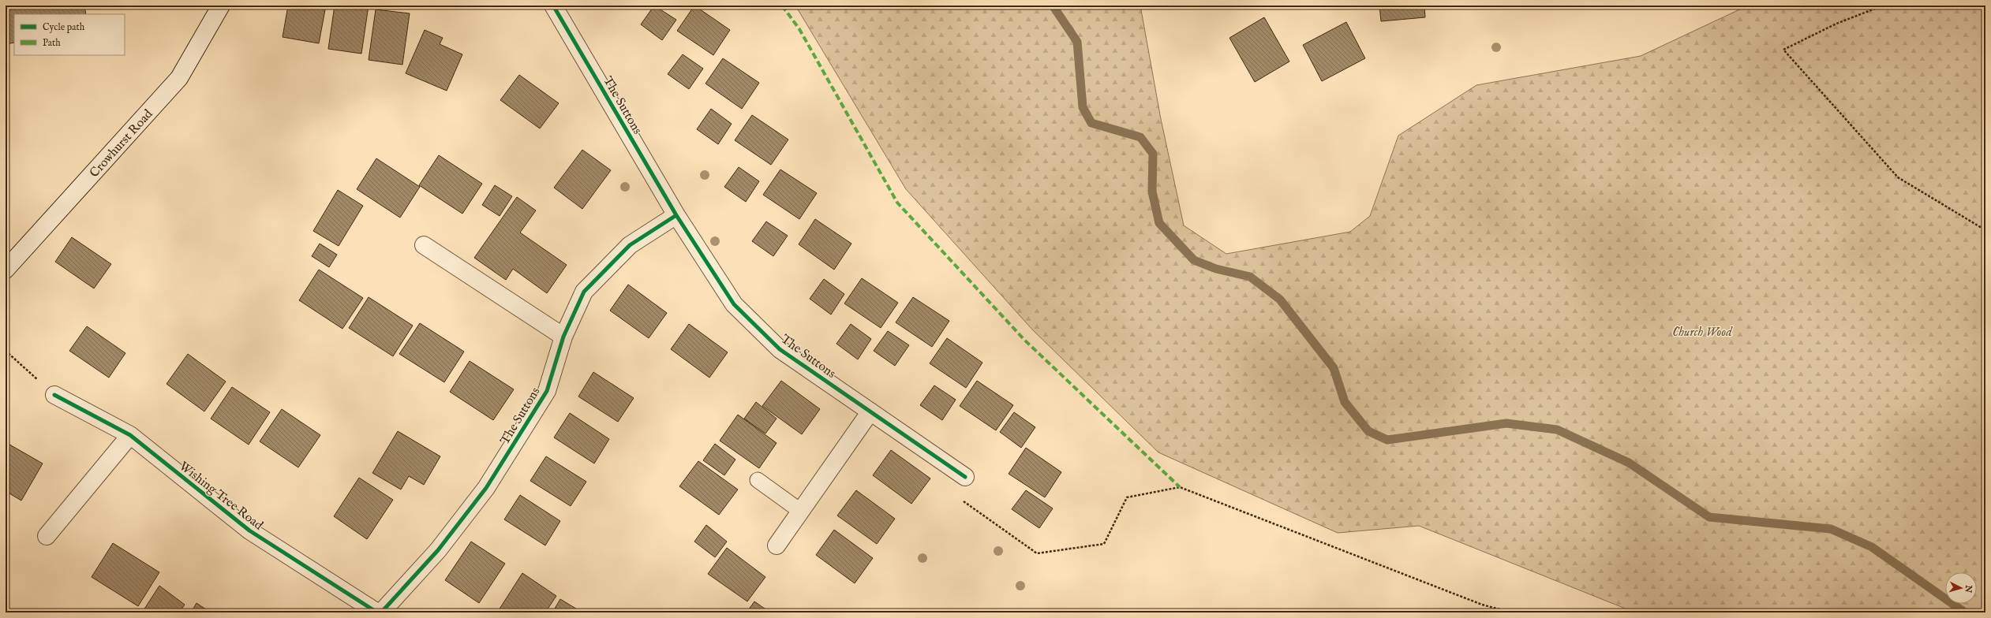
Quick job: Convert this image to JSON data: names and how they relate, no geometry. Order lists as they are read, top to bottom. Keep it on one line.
{"streets":{"street":["The Suttons","Crowhurst Road","Wishing Tree Road"]},"parks":["Church Wood"],"legend":["Cycle path","Path"],"north":"right"}
